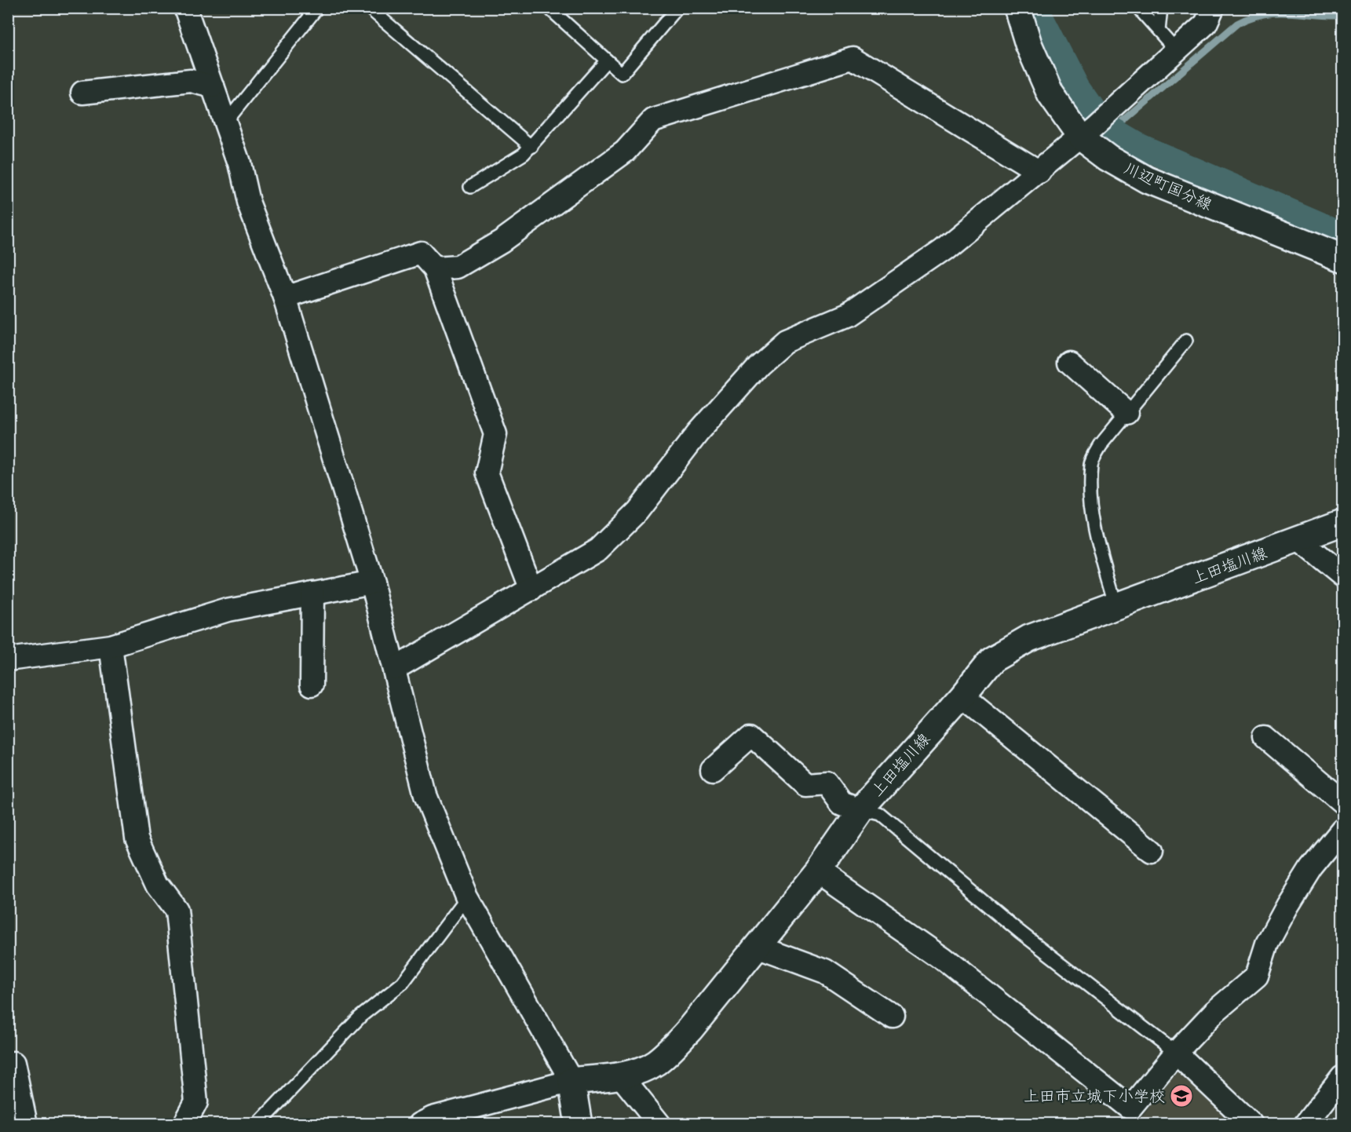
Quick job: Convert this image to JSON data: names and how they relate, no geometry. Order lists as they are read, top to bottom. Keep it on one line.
{"streets":{"main road":["川辺町国分線","上田塩川線"]},"places":{"school or university":["上田市立城下小学校"]}}
